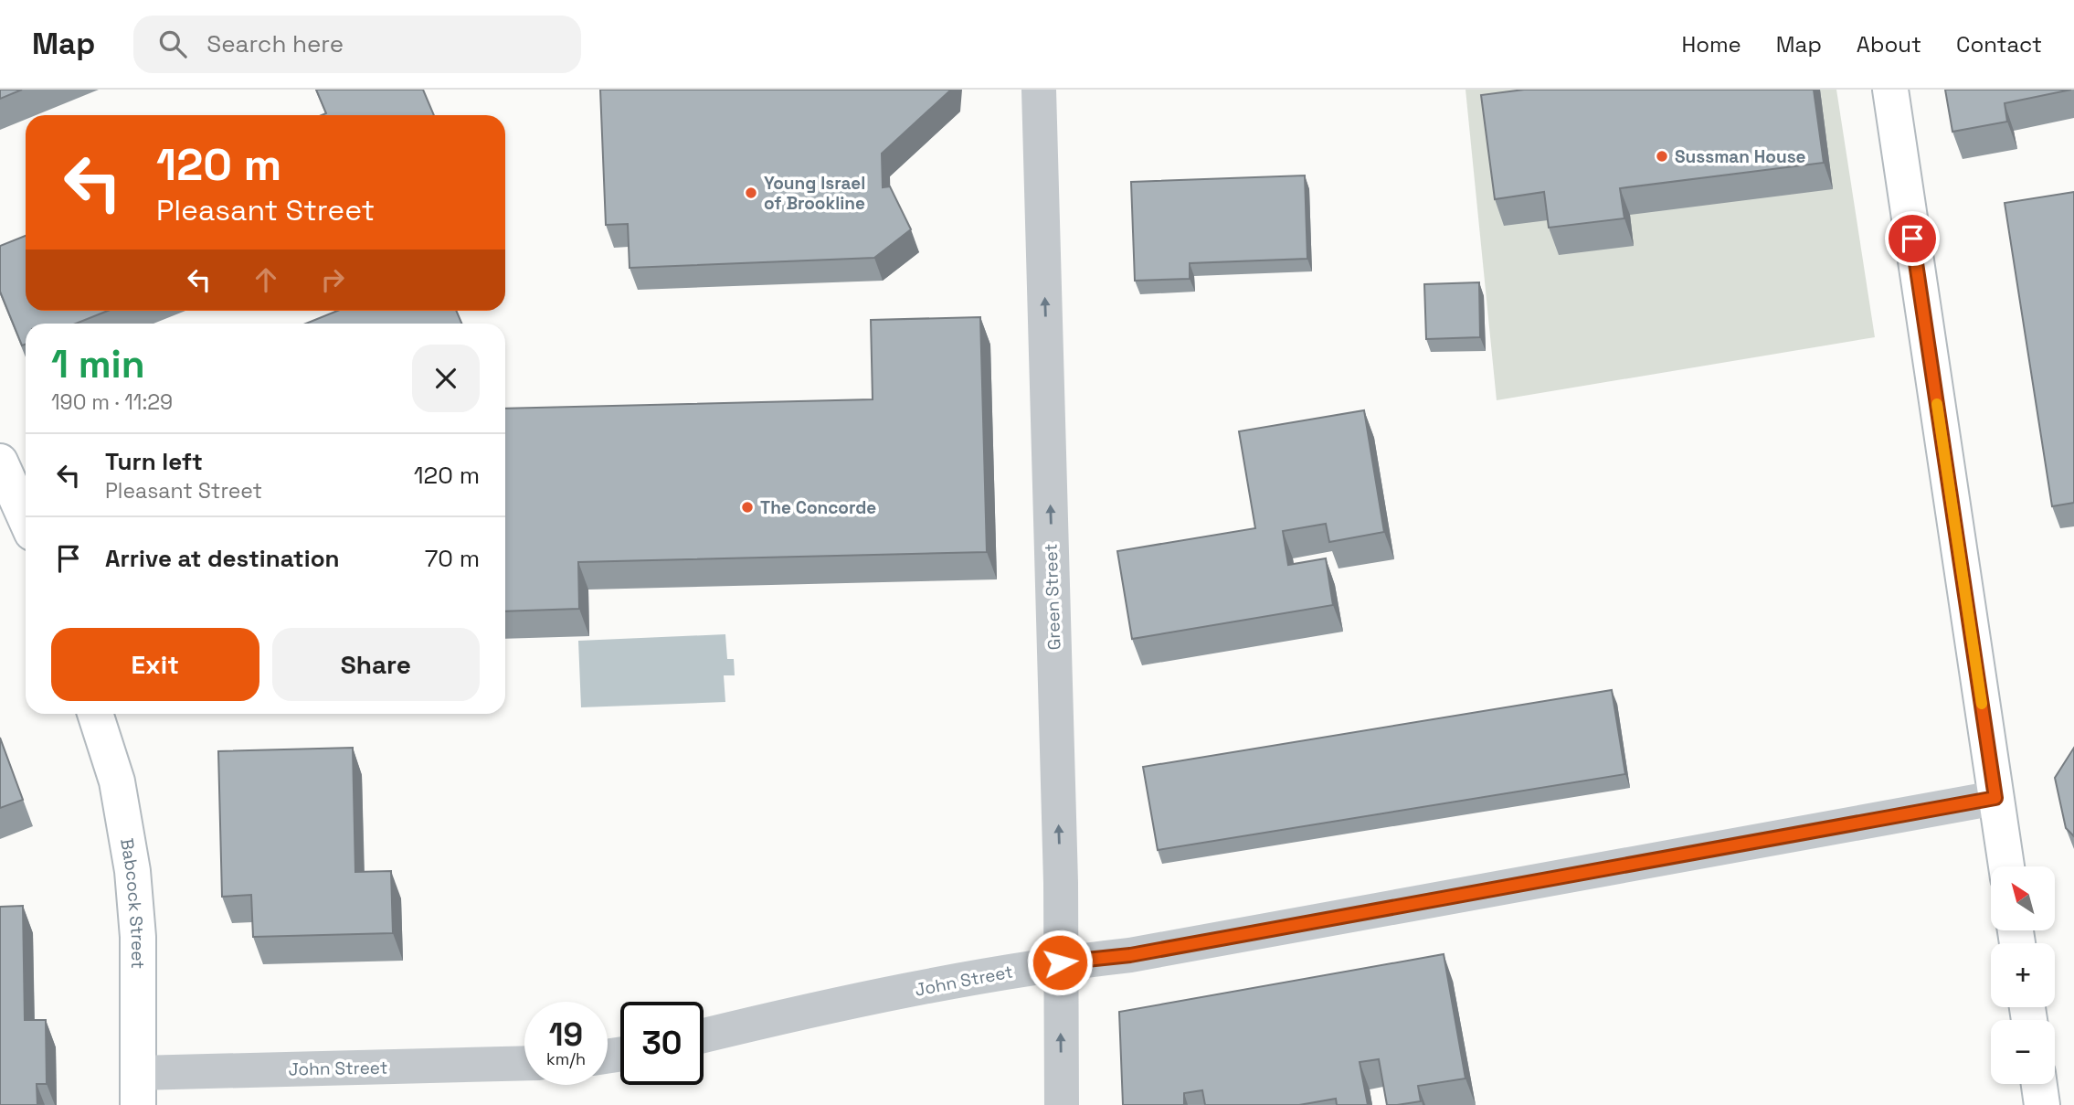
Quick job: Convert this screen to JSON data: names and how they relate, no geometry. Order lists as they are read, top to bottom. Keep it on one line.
{"streets":{"street":["Green Street","Babcock Street","John Street"]},"crossings":[["Green Street","John Street"],["Babcock Street","John Street"]],"one_way":["Green Street"],"places":["Sussman House","Young Israel of Brookline","The Concorde"],"north":"top left","page":{"header":"Map","search":"Search here","nav":["Home","Map","About","Contact"],"turn":["120 m","Pleasant Street"],"heading":["1 min","190 m · 11:29"],"list":[{"name":"Turn left","note":"Pleasant Street","value":"120 m"},{"name":"Arrive at destination","value":"70 m"}],"buttons":["Exit","Share"],"map_buttons":["+","−"],"speed":"19 km/h","limit":"30"}}
